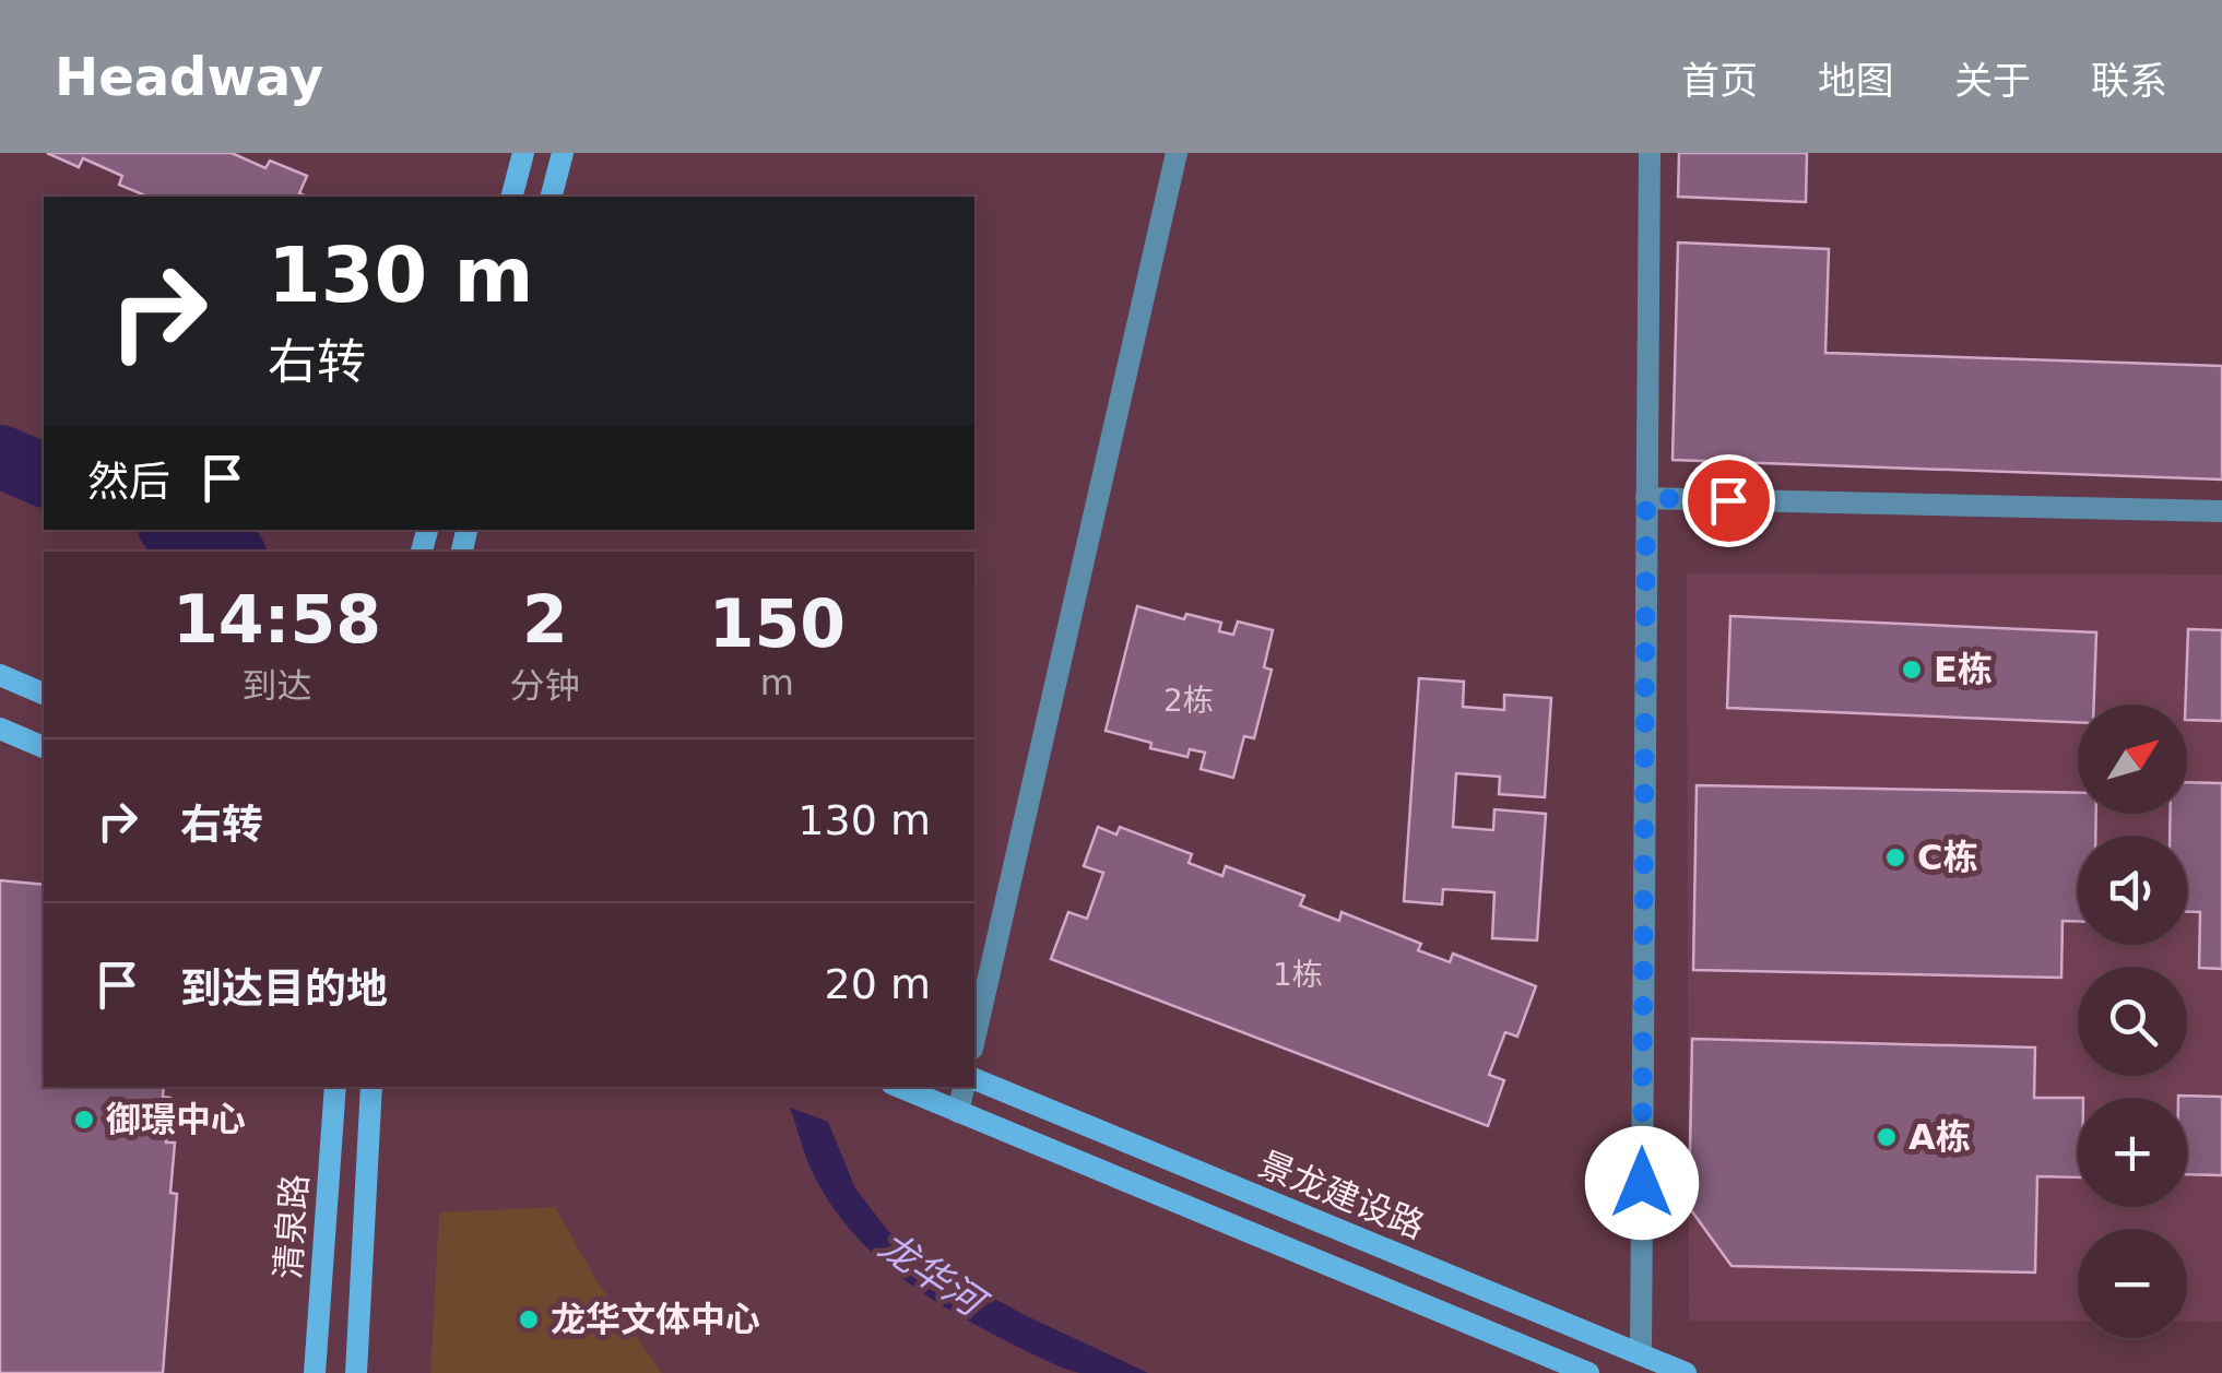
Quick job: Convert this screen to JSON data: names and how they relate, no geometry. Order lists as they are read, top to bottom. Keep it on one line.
{"streets":{"main road":["景龙建设路","清泉路"]},"water":["龙华河"],"places":["E栋","C栋","御璟中心","A栋","龙华文体中心"],"house_numbers":["2栋","1栋"],"north":"top right","page":{"header":"Headway","nav":["首页","地图","关于","联系"],"turn":["130 m","右转"],"then":"然后","eta":["14:58","到达","2","分钟","150","m"],"map_buttons":["+","−"],"list":[{"name":"右转","value":"130 m"},{"name":"到达目的地","value":"20 m"}]}}
